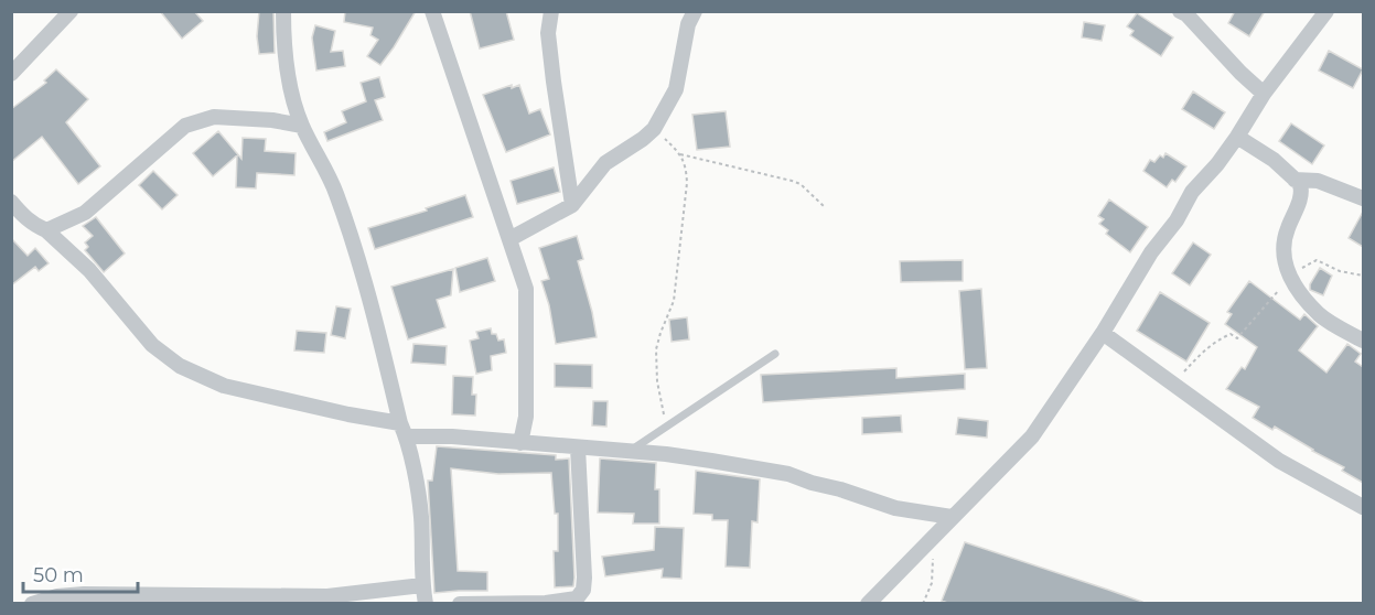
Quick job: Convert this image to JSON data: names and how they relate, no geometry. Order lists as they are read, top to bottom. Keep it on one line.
{"scale_bar":"50 m"}
